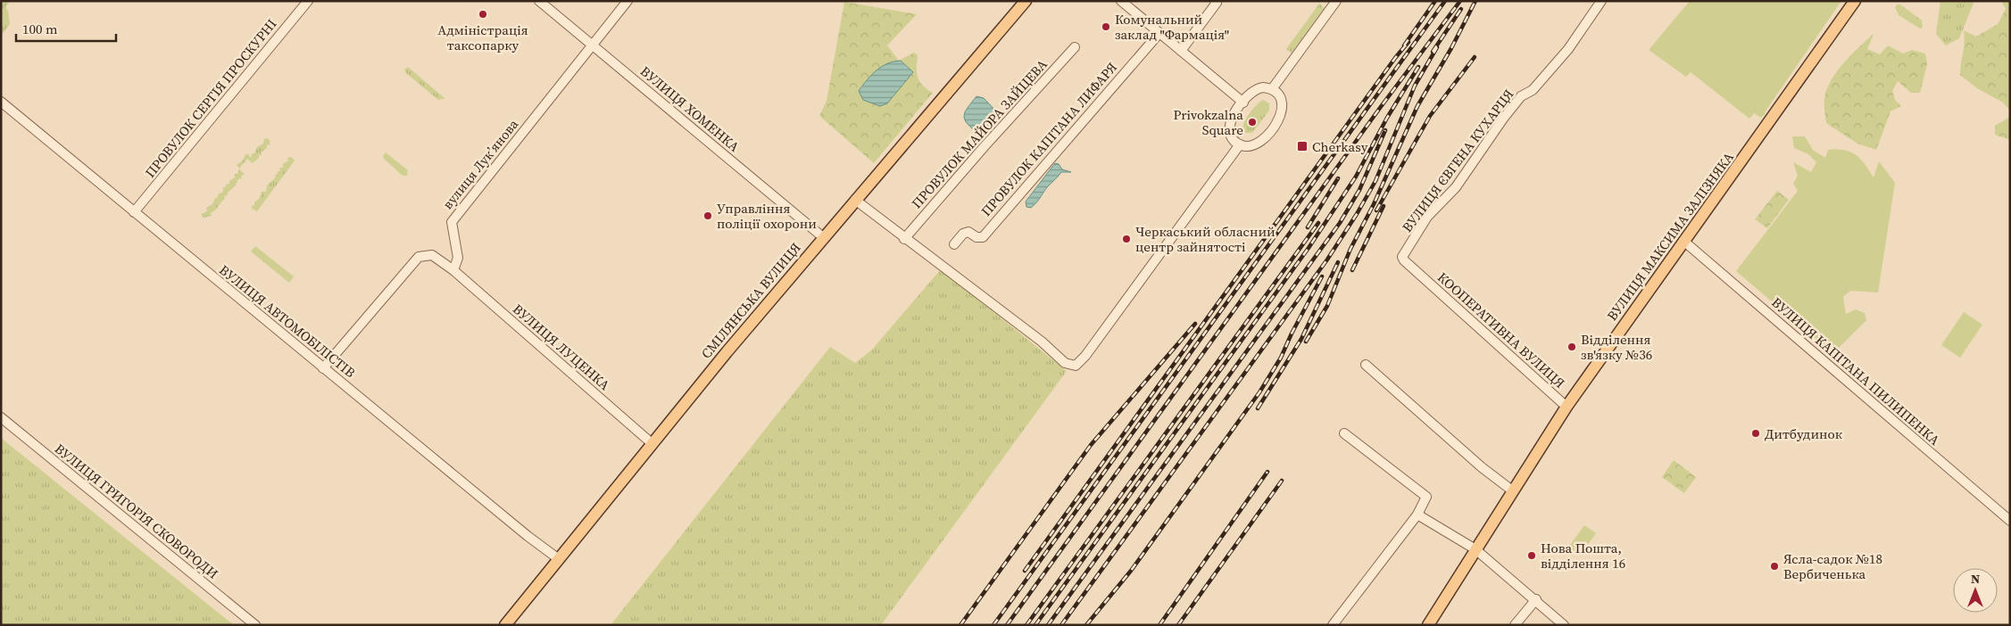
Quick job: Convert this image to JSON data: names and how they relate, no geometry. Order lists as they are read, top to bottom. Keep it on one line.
{"streets":{"main road":["ВУЛИЦЯ МАКСИМА ЗАЛІЗНЯКА","СМІЛЯНСЬКА ВУЛИЦЯ"],"street":["ПРОВУЛОК СЕРГІЯ ПРОСКУРНІ","ВУЛИЦЯ ХОМЕНКА","ПРОВУЛОК МАЙОРА ЗАЙЦЕВА","ПРОВУЛОК КАПІТАНА ЛИФАРЯ","ВУЛИЦЯ ЄВГЕНА КУХАРЦЯ","вулиця Лукʼянова","ВУЛИЦЯ АВТОМОБІЛІСТІВ","КООПЕРАТИВНА ВУЛИЦЯ","ВУЛИЦЯ ЛУЦЕНКА","ВУЛИЦЯ КАПІТАНА ПИЛИПЕНКА","ВУЛИЦЯ ГРИГОРІЯ СКОВОРОДИ"]},"crossings":[["ПРОВУЛОК СЕРГІЯ ПРОСКУРНІ","ВУЛИЦЯ АВТОМОБІЛІСТІВ"],["ВУЛИЦЯ ХОМЕНКА","вулиця Лукʼянова"],["ВУЛИЦЯ ХОМЕНКА","СМІЛЯНСЬКА ВУЛИЦЯ"],["ВУЛИЦЯ ЄВГЕНА КУХАРЦЯ","КООПЕРАТИВНА ВУЛИЦЯ"],["вулиця Лукʼянова","ВУЛИЦЯ ЛУЦЕНКА"],["ВУЛИЦЯ МАКСИМА ЗАЛІЗНЯКА","КООПЕРАТИВНА ВУЛИЦЯ"],["ВУЛИЦЯ МАКСИМА ЗАЛІЗНЯКА","ВУЛИЦЯ КАПІТАНА ПИЛИПЕНКА"],["СМІЛЯНСЬКА ВУЛИЦЯ","ВУЛИЦЯ АВТОМОБІЛІСТІВ"],["СМІЛЯНСЬКА ВУЛИЦЯ","ВУЛИЦЯ ЛУЦЕНКА"]],"places":{"other":["Адміністрація таксопарку","Комунальний заклад \"Фармація\"","Privokzalna Square","Управління поліції охорони","Черкаський обласний центр зайнятості","Відділення зв'язку №36","Дитбудинок","Нова Пошта, відділення 16","Ясла-садок №18 Вербиченька"],"transit":["Cherkasy"]},"scale_bar":"100 m","north":"top"}
